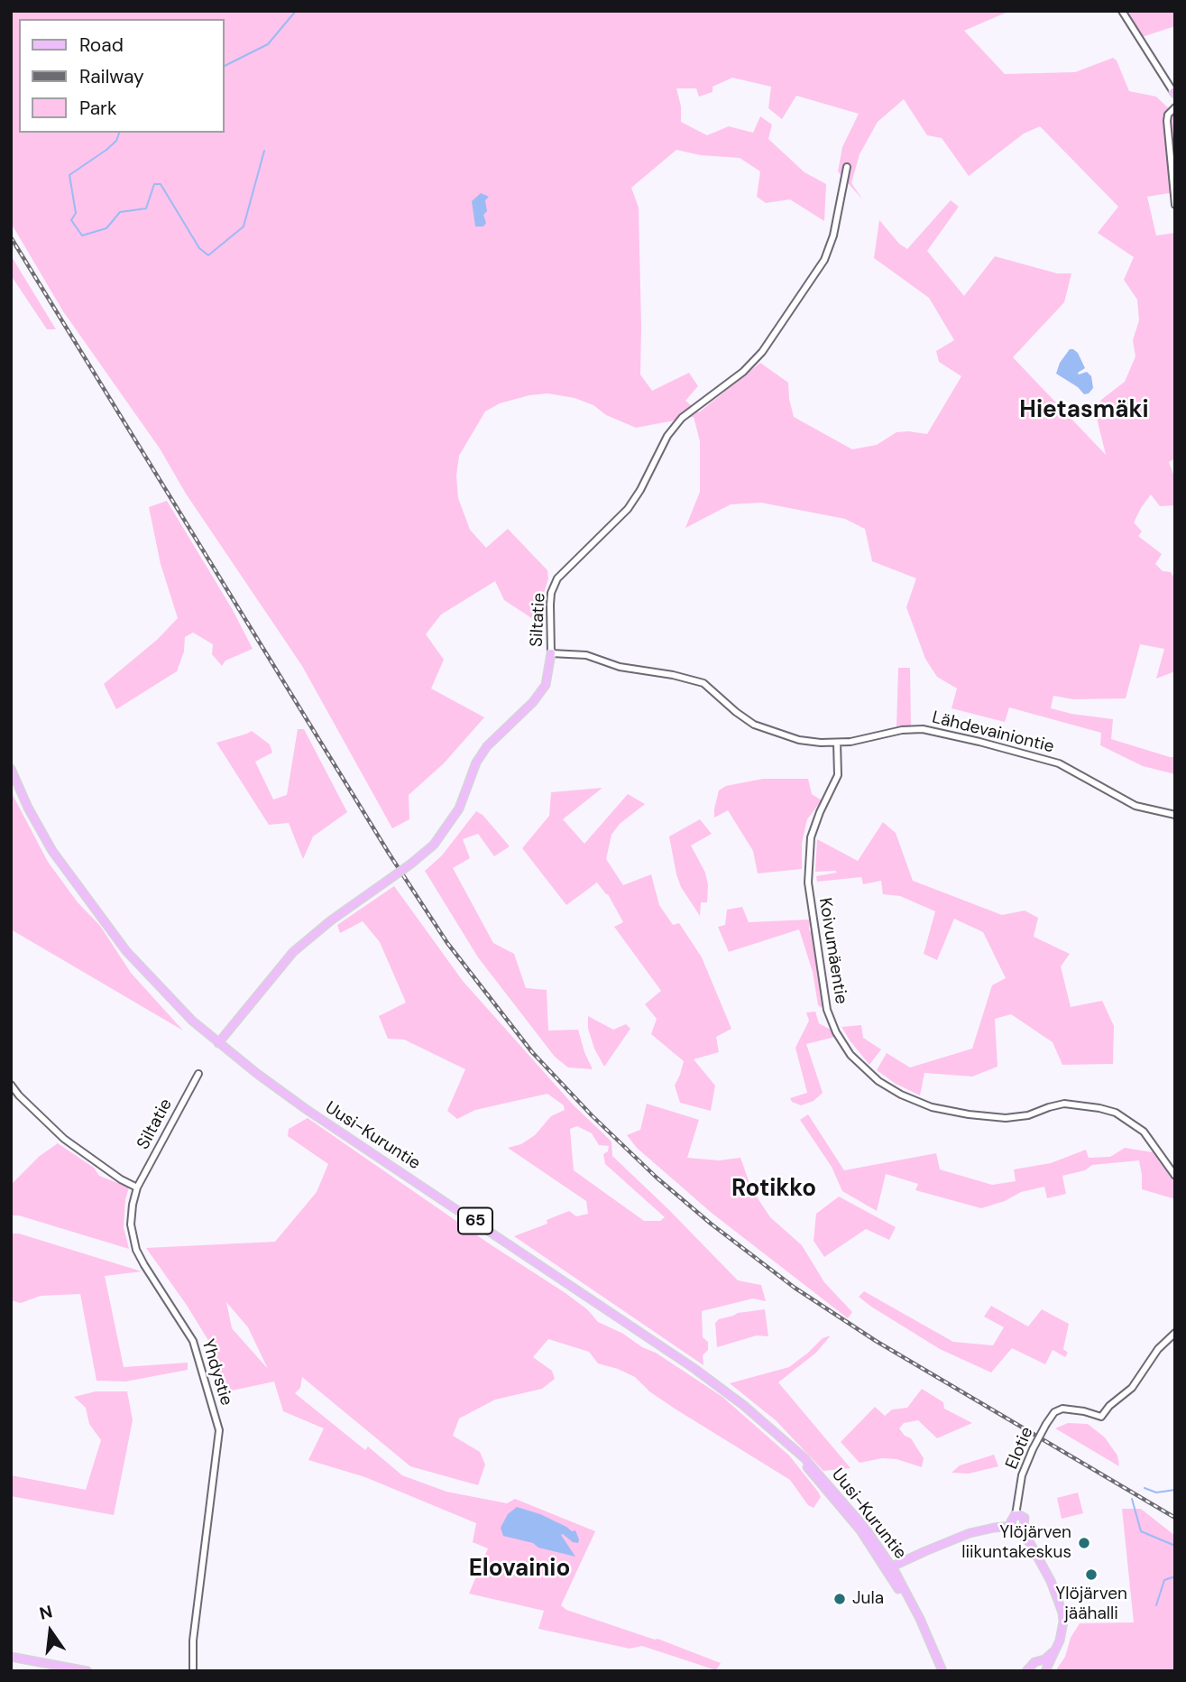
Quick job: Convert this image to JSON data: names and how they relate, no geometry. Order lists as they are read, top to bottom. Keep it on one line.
{"streets":{"main road":["Siltatie","Uusi-Kuruntie","65"],"street":["Lähdevainiontie","Koivumäentie","Yhdystie","Elotie"]},"crossings":[["Siltatie","Lähdevainiontie"],["Siltatie","Uusi-Kuruntie"],["Siltatie","Yhdystie"],["Lähdevainiontie","Koivumäentie"]],"districts":["Hietasmäki","Rotikko","Elovainio"],"places":["Ylöjärven liikuntakeskus","Ylöjärven jäähalli","Jula"],"legend":["Road","Railway","Park"],"north":"top"}
